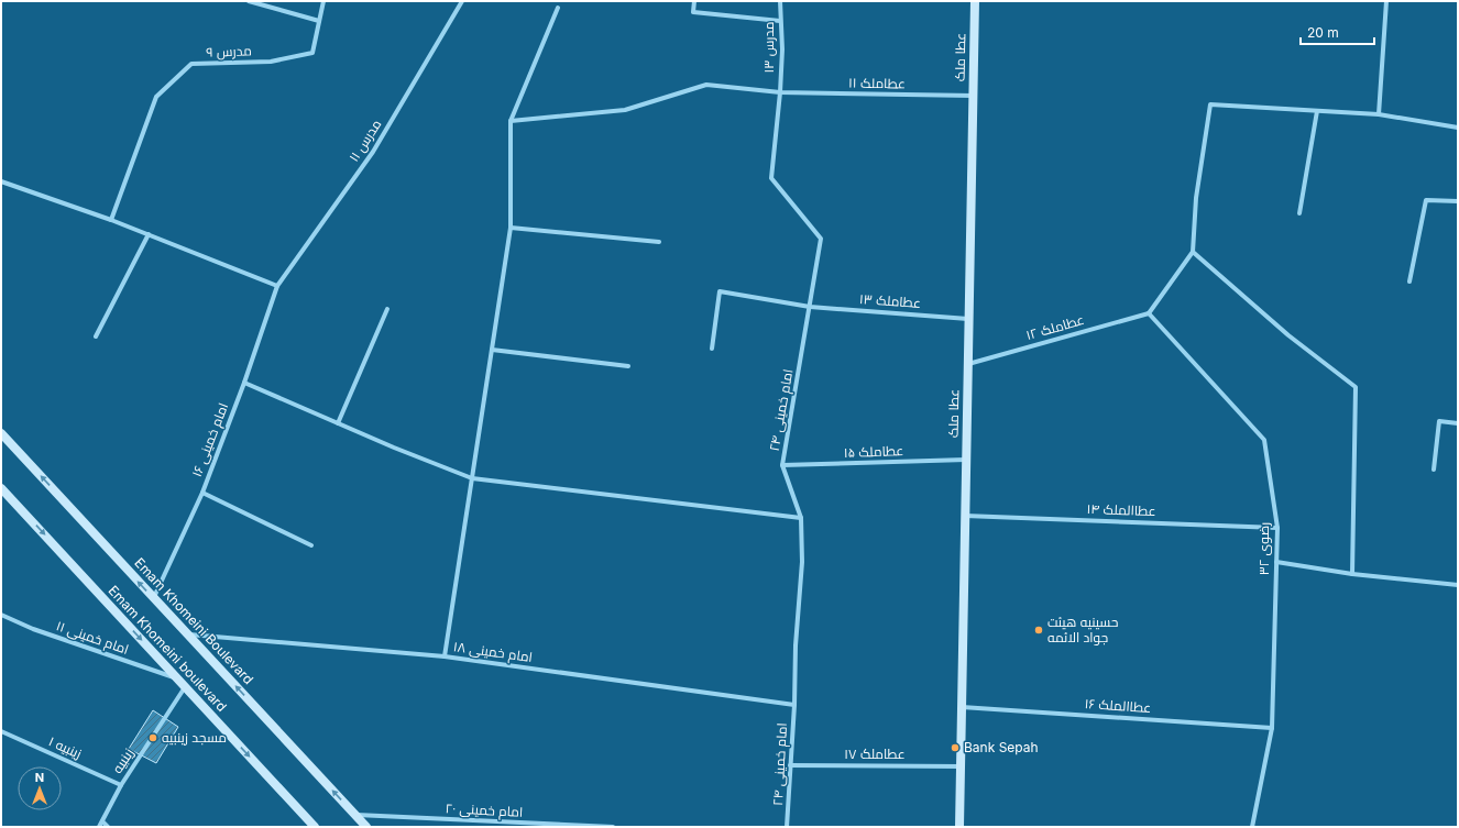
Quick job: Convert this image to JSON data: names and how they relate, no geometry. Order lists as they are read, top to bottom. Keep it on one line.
{"streets":{"main road":["عطا ملک","Emam Khomeini Boulevard","Emam Khomeini boulevard"],"street":["مدرس ۱۳","مدرس ۹","عطاملک ۱۱","مدرس ۱۱","عطاملک ۱۳","عطاملک ۱۲","امام خمینی ۲۴","امام خمینی ۱۶","عطاملک ۱۵","عطاالملک ۱۴","رضوی ۳۲","امام خمینی ۱۱","امام خمینی ۱۸","عطاالملک ۱۶","زینبیه ۱","عطاملک ۱۷","زینبیه","امام خمینی ۲۰"]},"crossings":[["مدرس ۱۳","عطاملک ۱۱"],["مدرس ۱۳","امام خمینی ۲۴"],["عطا ملک","عطاملک ۱۱"],["عطا ملک","عطاملک ۱۳"],["عطا ملک","عطاملک ۱۲"],["عطا ملک","عطاملک ۱۵"],["عطا ملک","عطاالملک ۱۴"],["عطا ملک","عطاالملک ۱۶"],["عطا ملک","عطاملک ۱۷"],["عطاملک ۱۱","امام خمینی ۲۴"],["مدرس ۱۱","امام خمینی ۱۶"],["عطاملک ۱۳","امام خمینی ۲۴"],["عطاملک ۱۲","رضوی ۳۲"],["امام خمینی ۲۴","عطاملک ۱۵"],["امام خمینی ۲۴","امام خمینی ۱۸"],["امام خمینی ۲۴","عطاملک ۱۷"],["امام خمینی ۱۶","Emam Khomeini Boulevard"],["عطاالملک ۱۴","رضوی ۳۲"],["رضوی ۳۲","عطاالملک ۱۶"],["Emam Khomeini Boulevard","امام خمینی ۱۸"],["Emam Khomeini Boulevard","امام خمینی ۲۰"],["امام خمینی ۱۱","Emam Khomeini boulevard"],["Emam Khomeini boulevard","زینبیه"],["زینبیه ۱","زینبیه"]],"one_way":["Emam Khomeini Boulevard","Emam Khomeini boulevard"],"places":["حسینیه هیئت جواد الائمه","مسجد زینبیه","Bank Sepah"],"scale_bar":"20 m","north":"top"}
